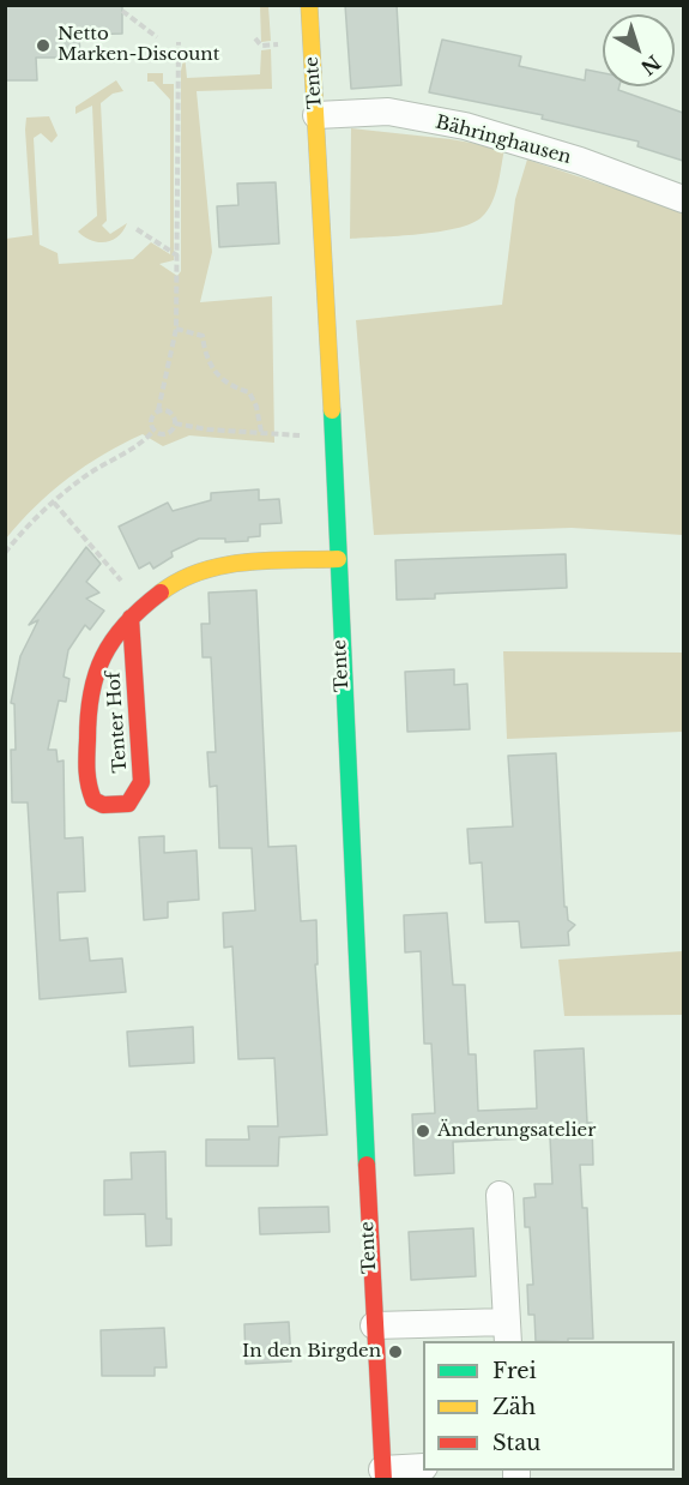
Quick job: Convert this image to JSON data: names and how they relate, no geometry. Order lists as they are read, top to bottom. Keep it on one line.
{"streets":{"main road":["Tente","Tenter Hof"],"street":["Bähringhausen"]},"crossings":[["Tente","Bähringhausen"],["Tente","Tenter Hof"]],"places":["Netto Marken-Discount","Änderungsatelier","In den Birgden"],"legend":["Frei","Zäh","Stau"],"north":"bottom right"}
